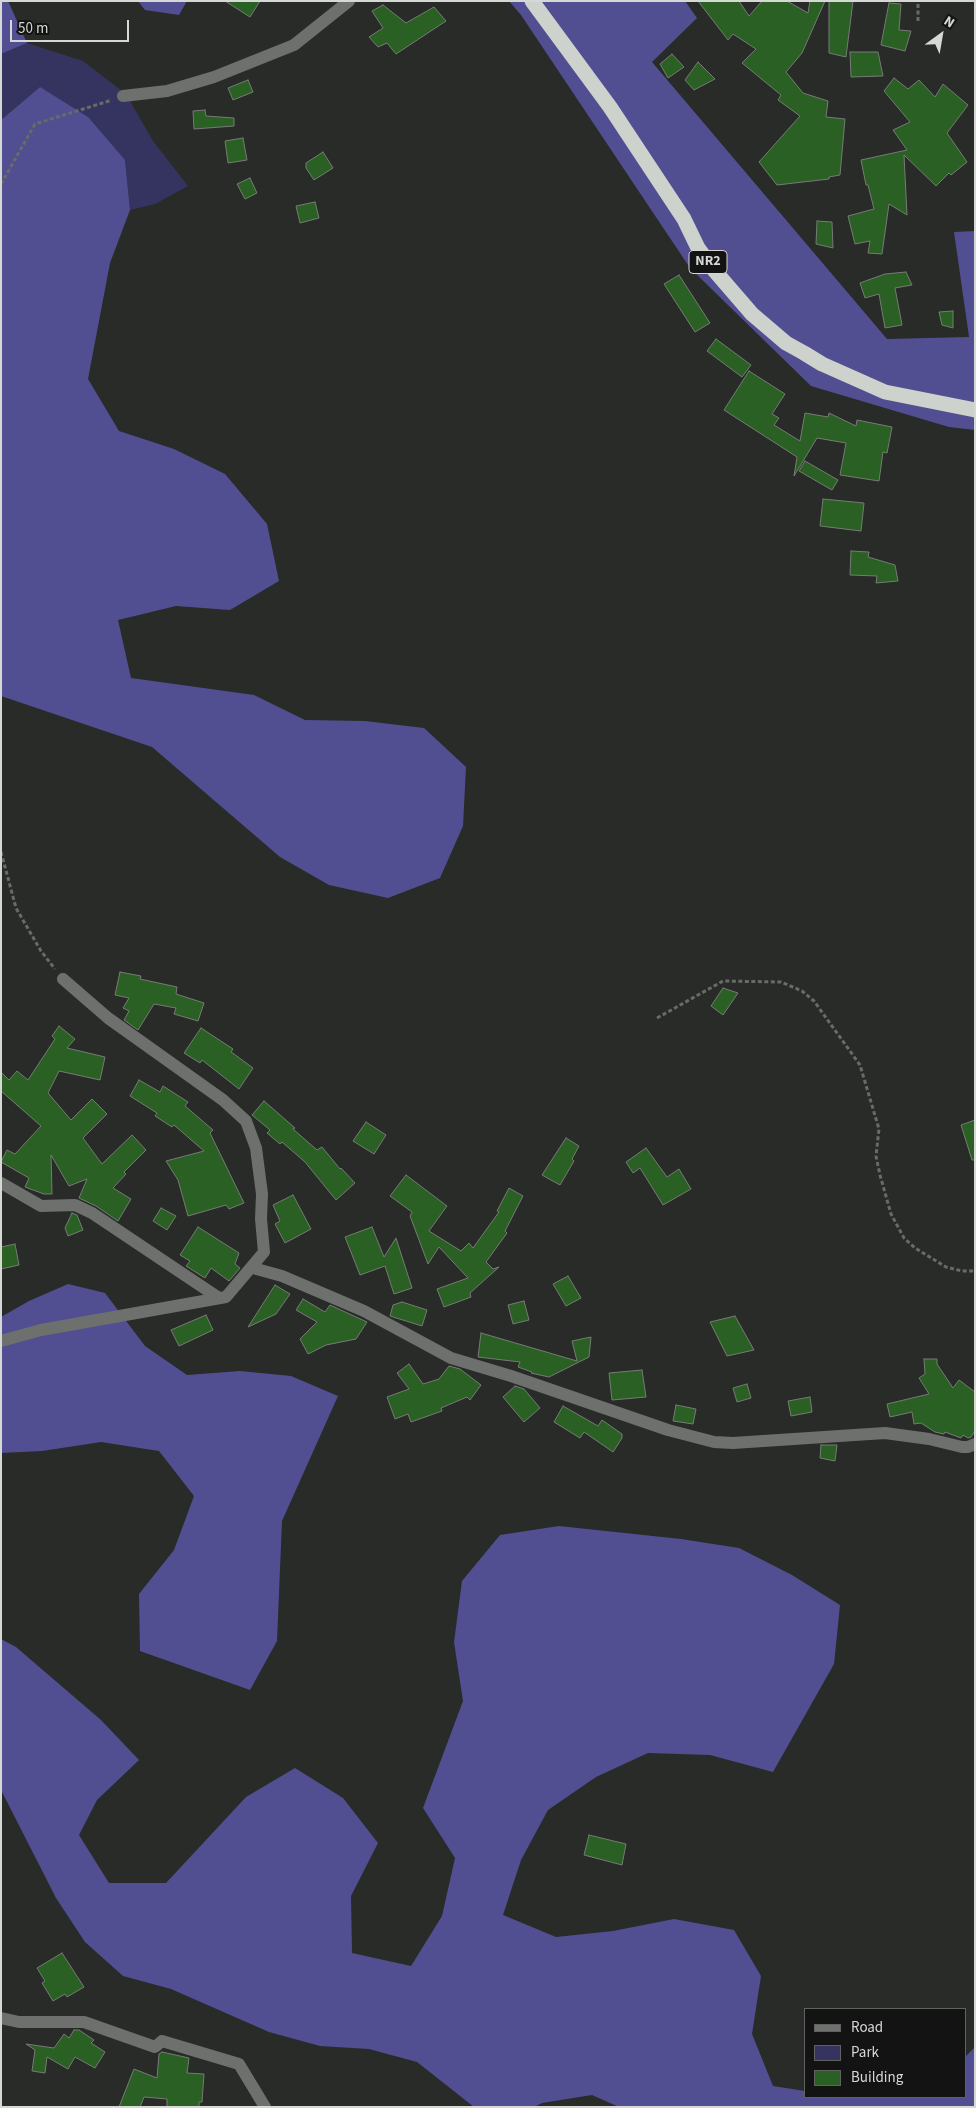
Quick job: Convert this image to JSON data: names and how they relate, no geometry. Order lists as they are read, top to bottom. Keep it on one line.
{"streets":{"highway":["NR2"]},"legend":["Road","Park","Building"],"scale_bar":"50 m","north":"top right"}
